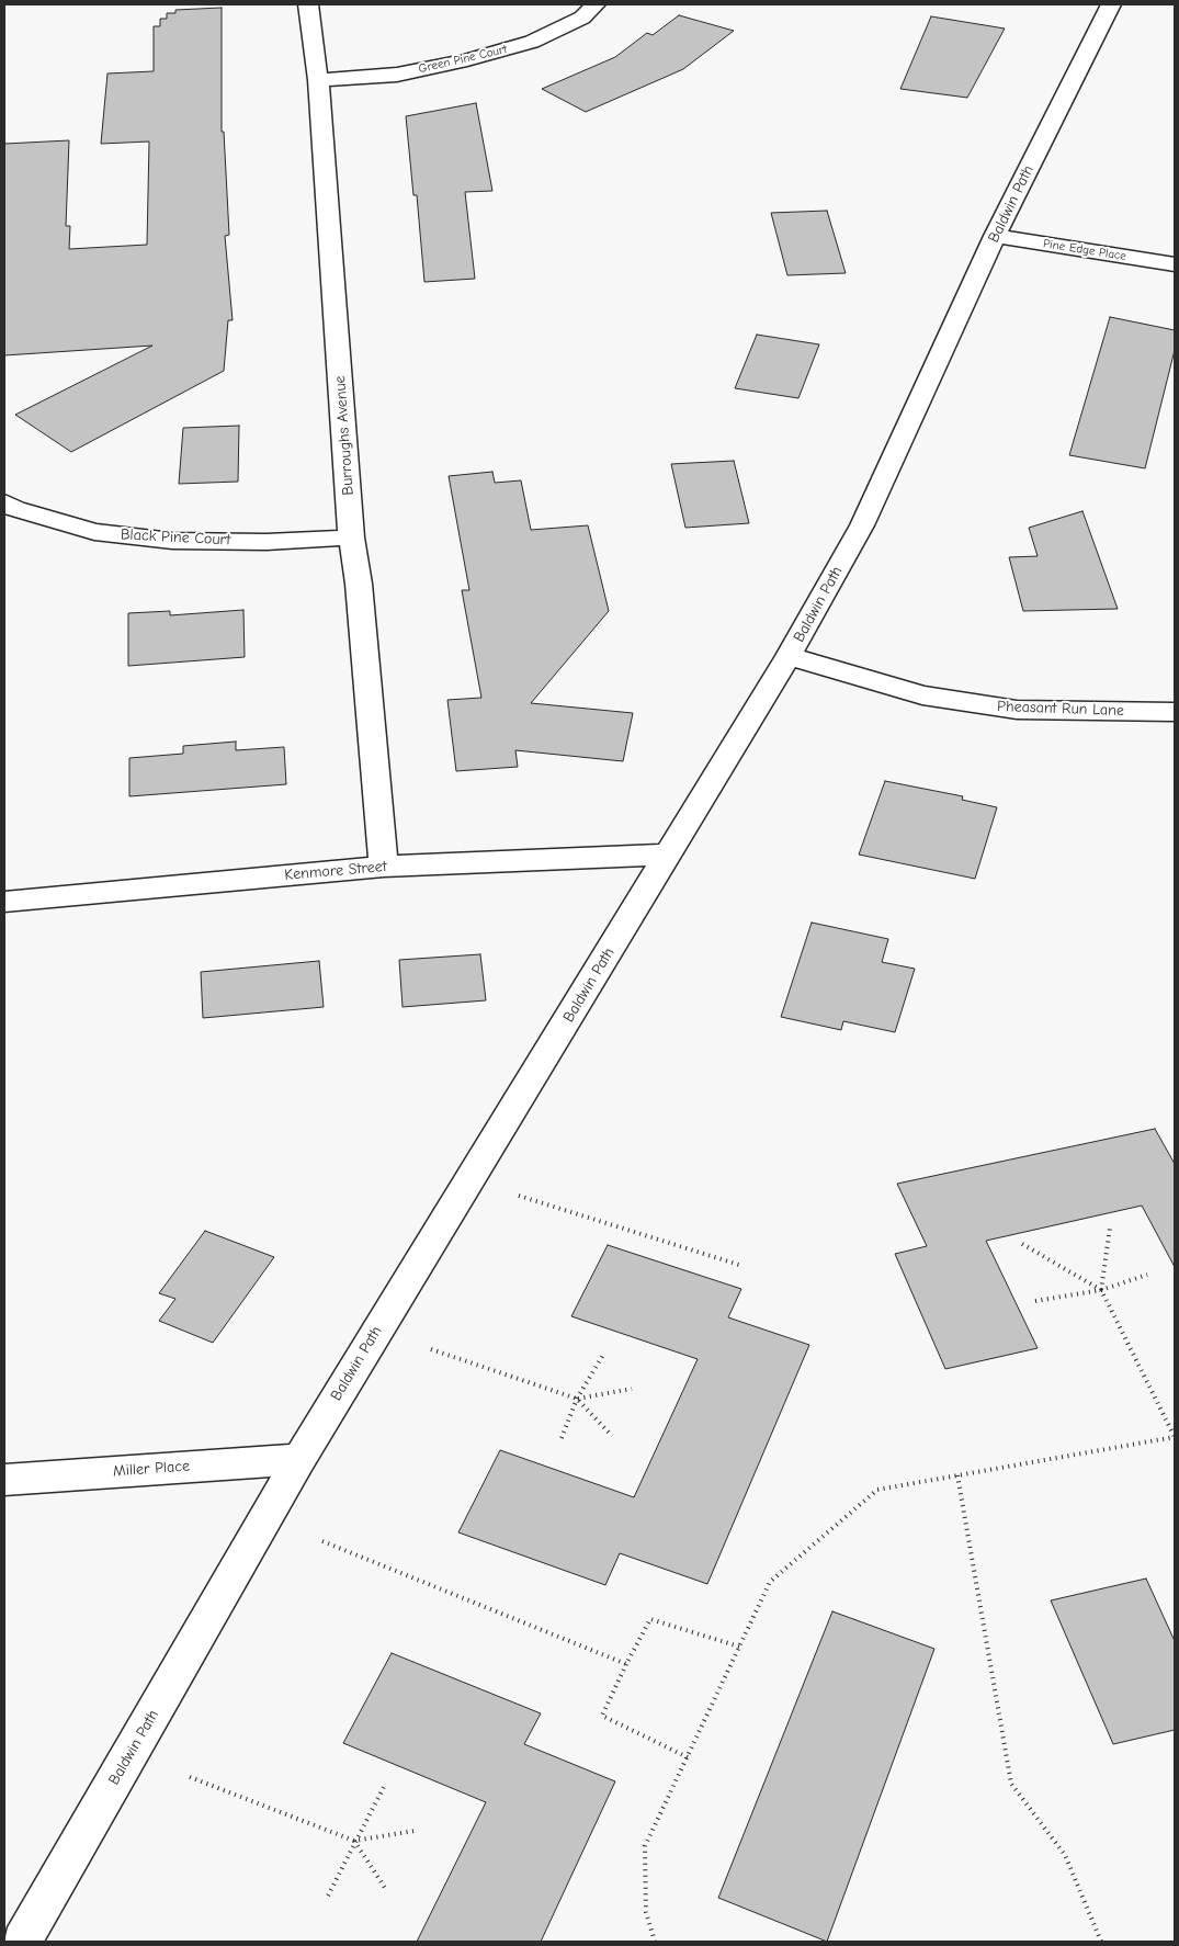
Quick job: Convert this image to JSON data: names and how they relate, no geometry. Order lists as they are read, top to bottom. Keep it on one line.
{"streets":{"street":["Green Pine Court","Baldwin Path","Pine Edge Place","Burroughs Avenue","Black Pine Court","Pheasant Run Lane","Kenmore Street","Miller Place"]},"crossings":[["Green Pine Court","Burroughs Avenue"],["Baldwin Path","Pine Edge Place"],["Baldwin Path","Pheasant Run Lane"],["Baldwin Path","Kenmore Street"],["Baldwin Path","Miller Place"],["Burroughs Avenue","Black Pine Court"],["Burroughs Avenue","Kenmore Street"]]}
